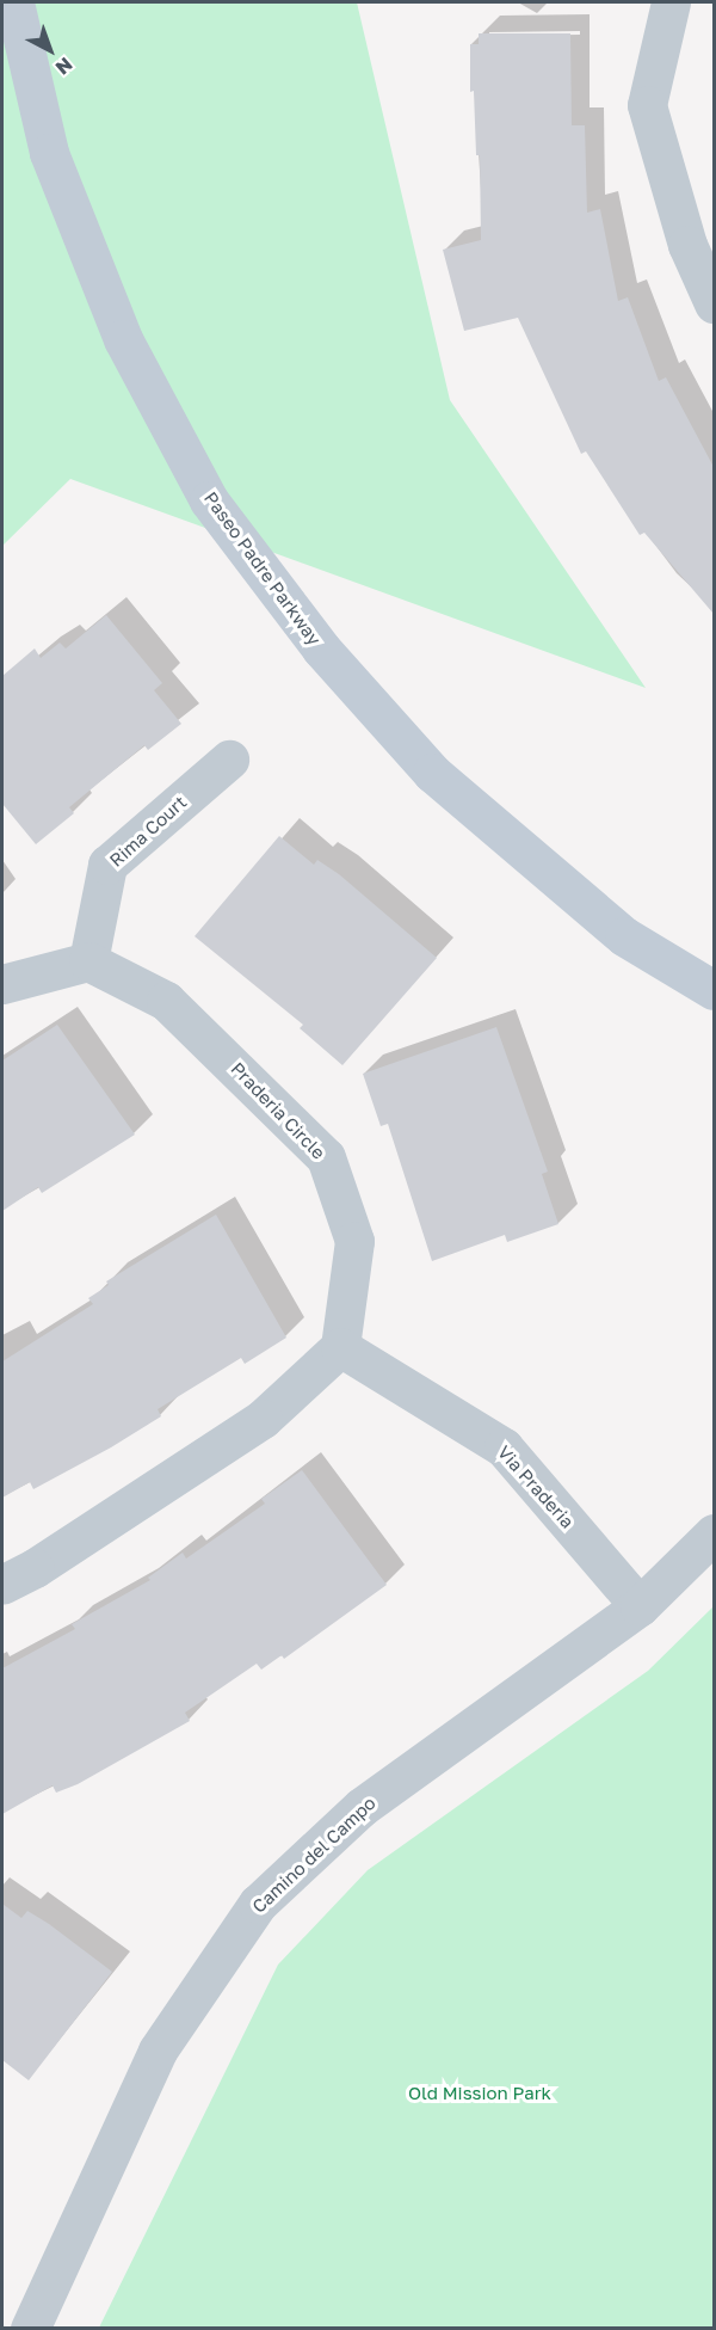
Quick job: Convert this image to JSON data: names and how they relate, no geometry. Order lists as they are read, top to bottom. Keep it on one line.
{"streets":{"main road":["Paseo Padre Parkway"],"street":["Rima Court","Praderia Circle","Via Praderia","Camino del Campo"]},"crossings":[["Rima Court","Praderia Circle"],["Praderia Circle","Via Praderia"],["Via Praderia","Camino del Campo"]],"parks":["Old Mission Park"],"north":"bottom right"}
